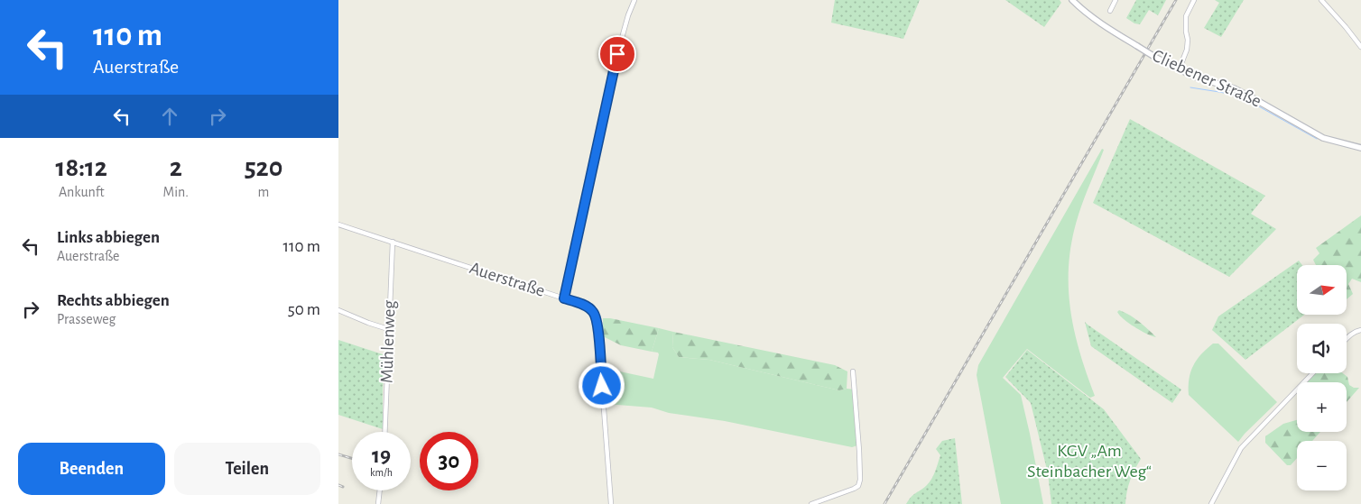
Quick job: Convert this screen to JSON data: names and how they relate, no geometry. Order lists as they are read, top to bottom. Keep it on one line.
{"streets":{"street":["Cliebener Straße","Auerstraße","Mühlenweg"]},"crossings":[["Auerstraße","Mühlenweg"]],"parks":["KGV „Am Steinbacher Weg“"],"north":"right","page":{"turn":["110 m","Auerstraße"],"eta":["18:12","Ankunft","2","Min.","520","m"],"list":[{"name":"Links abbiegen","note":"Auerstraße","value":"110 m"},{"name":"Rechts abbiegen","note":"Prasseweg","value":"50 m"}],"map_buttons":["+","−"],"speed":"19 km/h","limit":"30","buttons":["Beenden","Teilen"]}}
